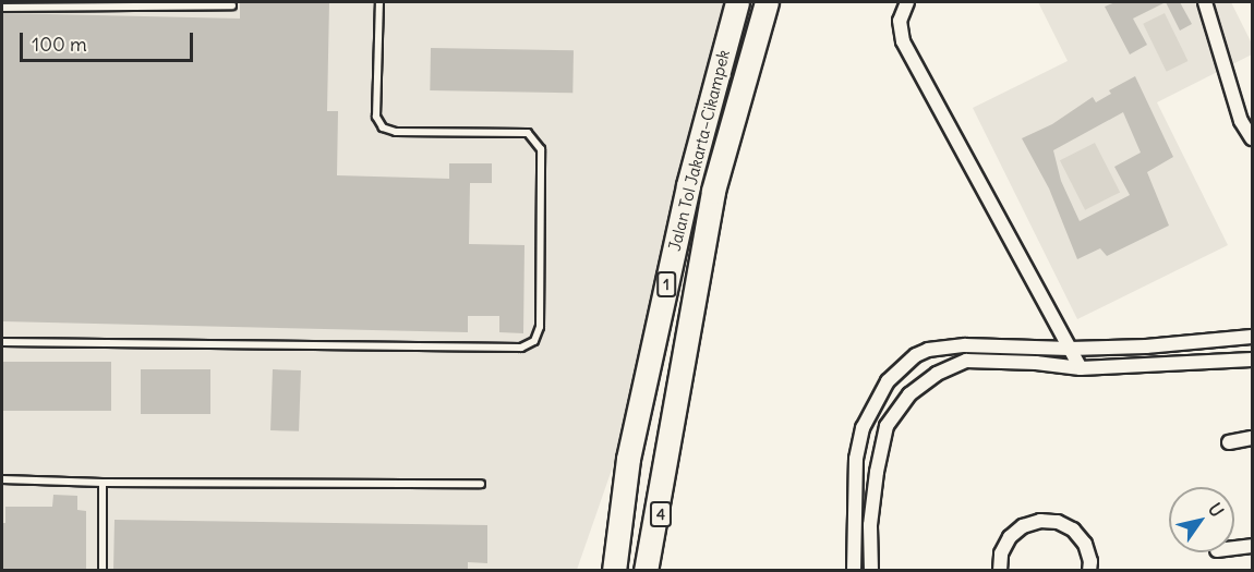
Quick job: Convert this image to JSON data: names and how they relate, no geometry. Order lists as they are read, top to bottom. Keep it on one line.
{"streets":{"highway":["Jalan Tol Jakarta–Cikampek","1","4"]},"crossings":[["Jalan Tol Jakarta–Cikampek","4"]],"scale_bar":"100 m","north":"top right"}
